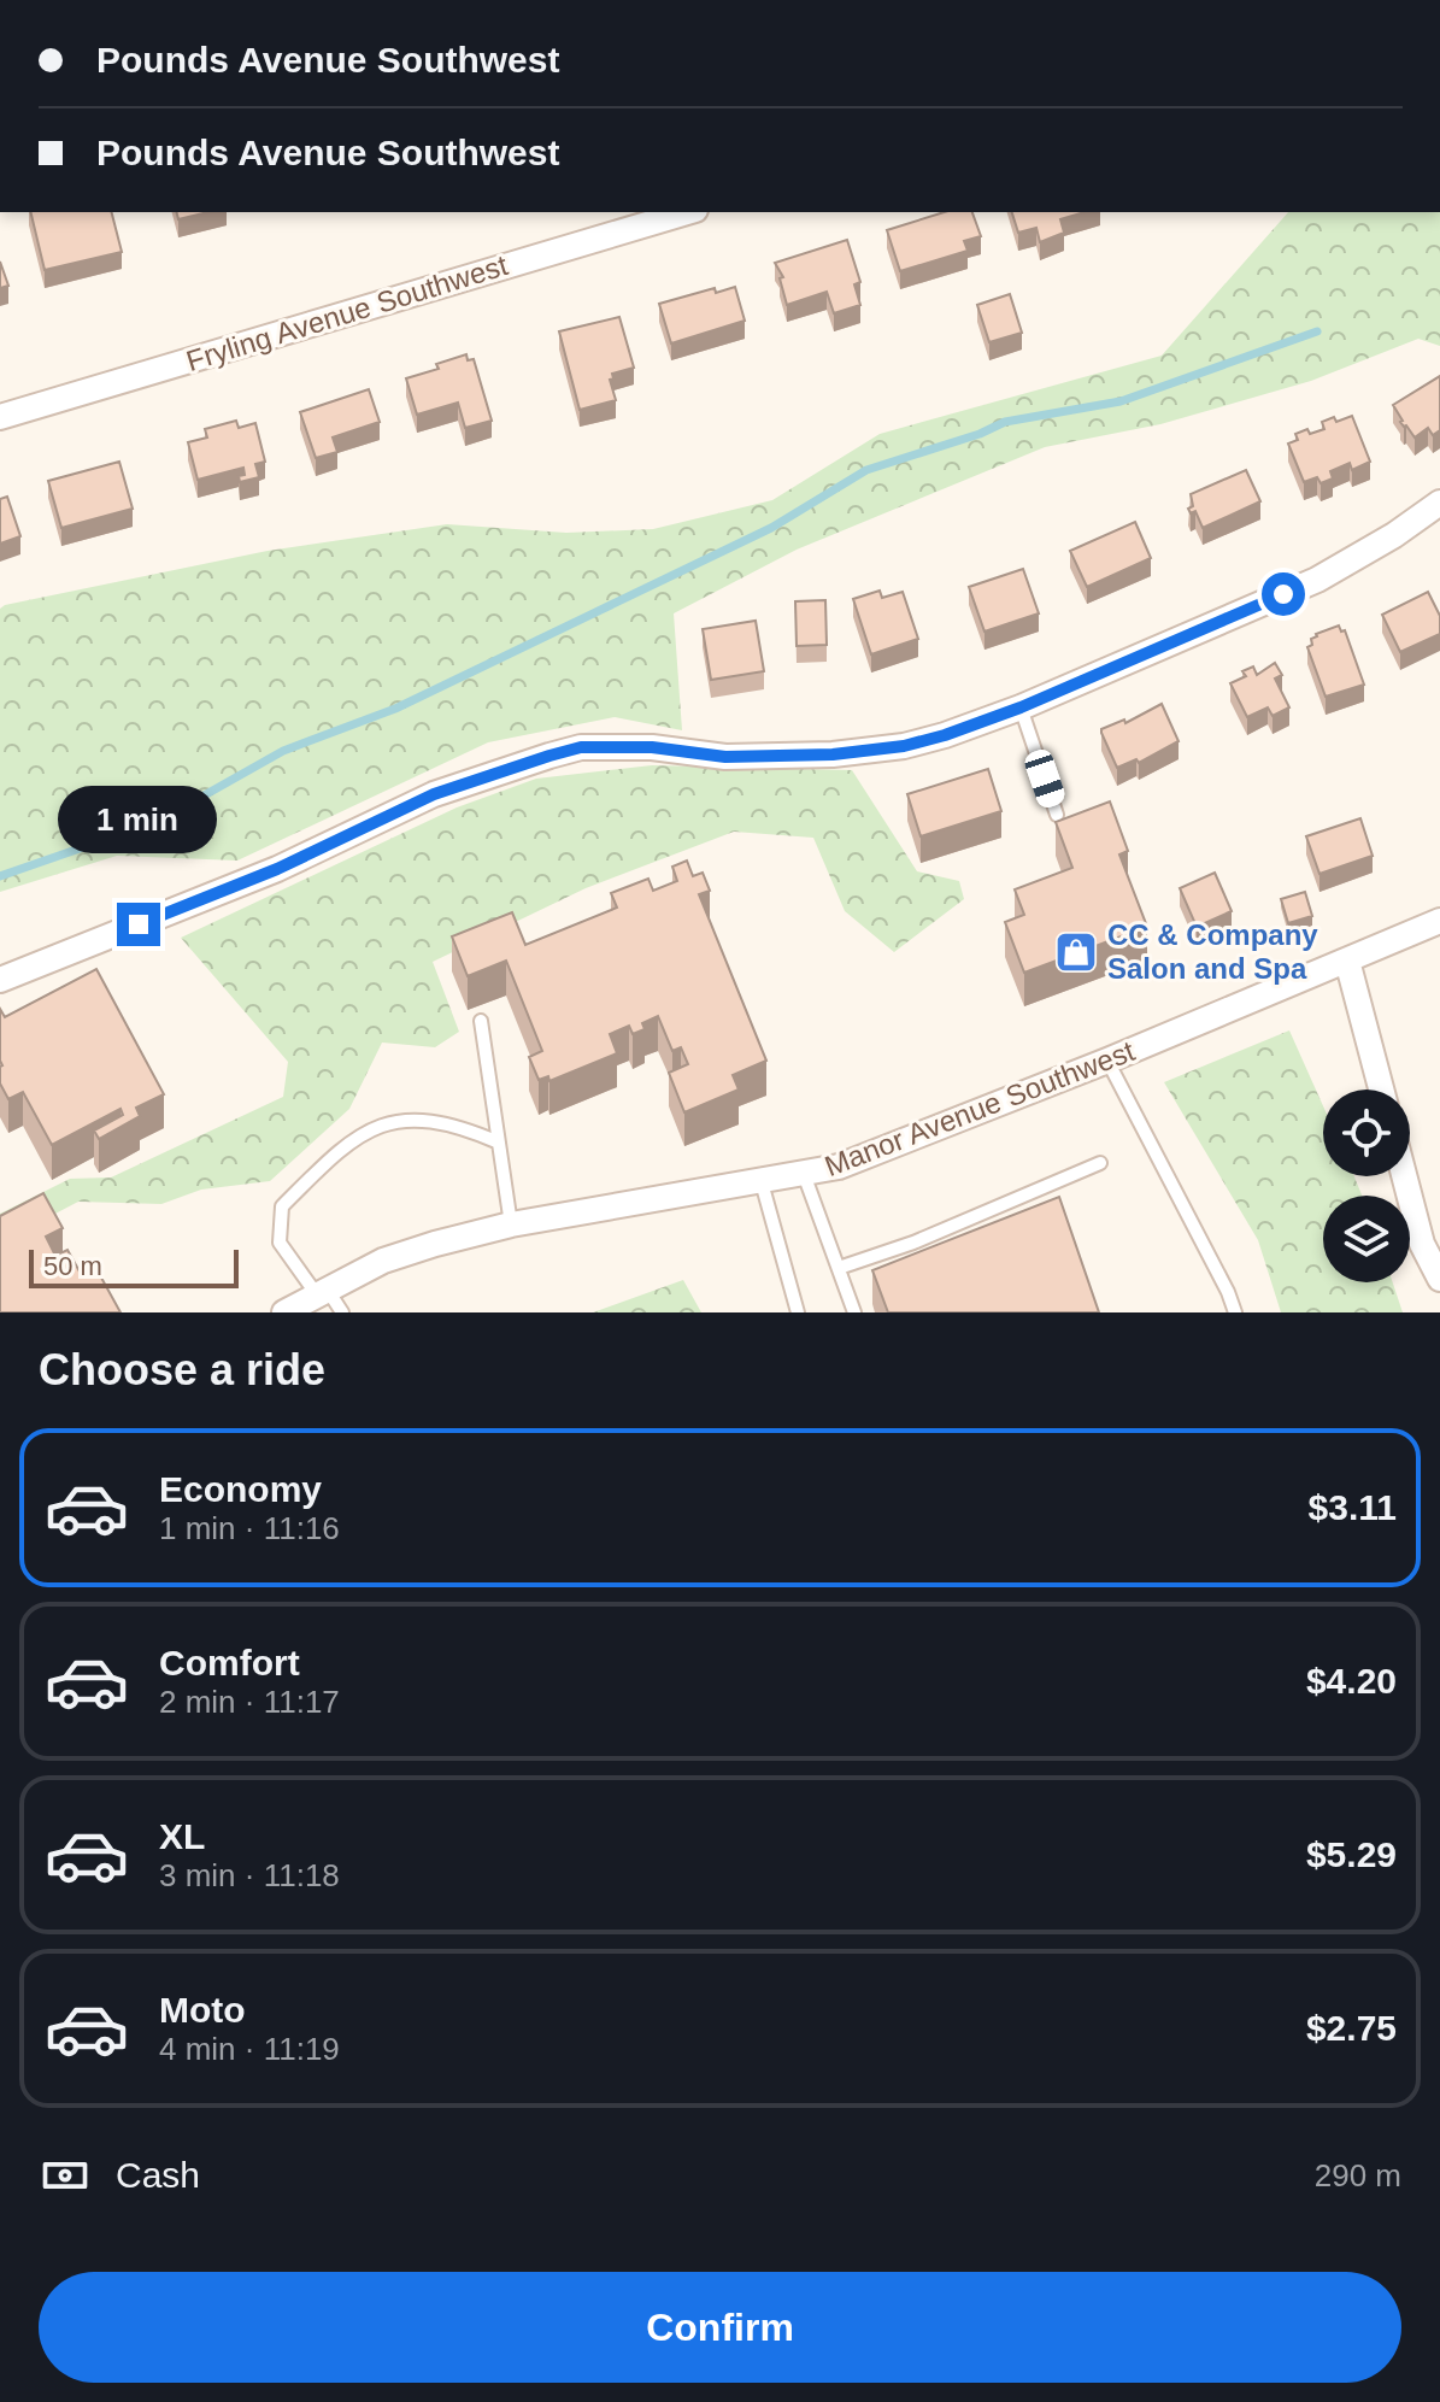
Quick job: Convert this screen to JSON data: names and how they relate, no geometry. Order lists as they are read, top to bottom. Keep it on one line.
{"streets":{"street":["Fryling Avenue Southwest","Manor Avenue Southwest"]},"places":{"shop":["CC & Company Salon and Spa"]},"scale_bar":"50 m","page":{"banner":["Pounds Avenue Southwest","Pounds Avenue Southwest"],"bubble":"1 min","scale":"50 m","heading":"Choose a ride","list":[{"name":"Economy","note":"1 min · 11:16","value":"$3.11"},{"name":"Comfort","note":"2 min · 11:17","value":"$4.20"},{"name":"XL","note":"3 min · 11:18","value":"$5.29"},{"name":"Moto","note":"4 min · 11:19","value":"$2.75"}],"pay":["Cash","290 m"],"buttons":"Confirm"}}
